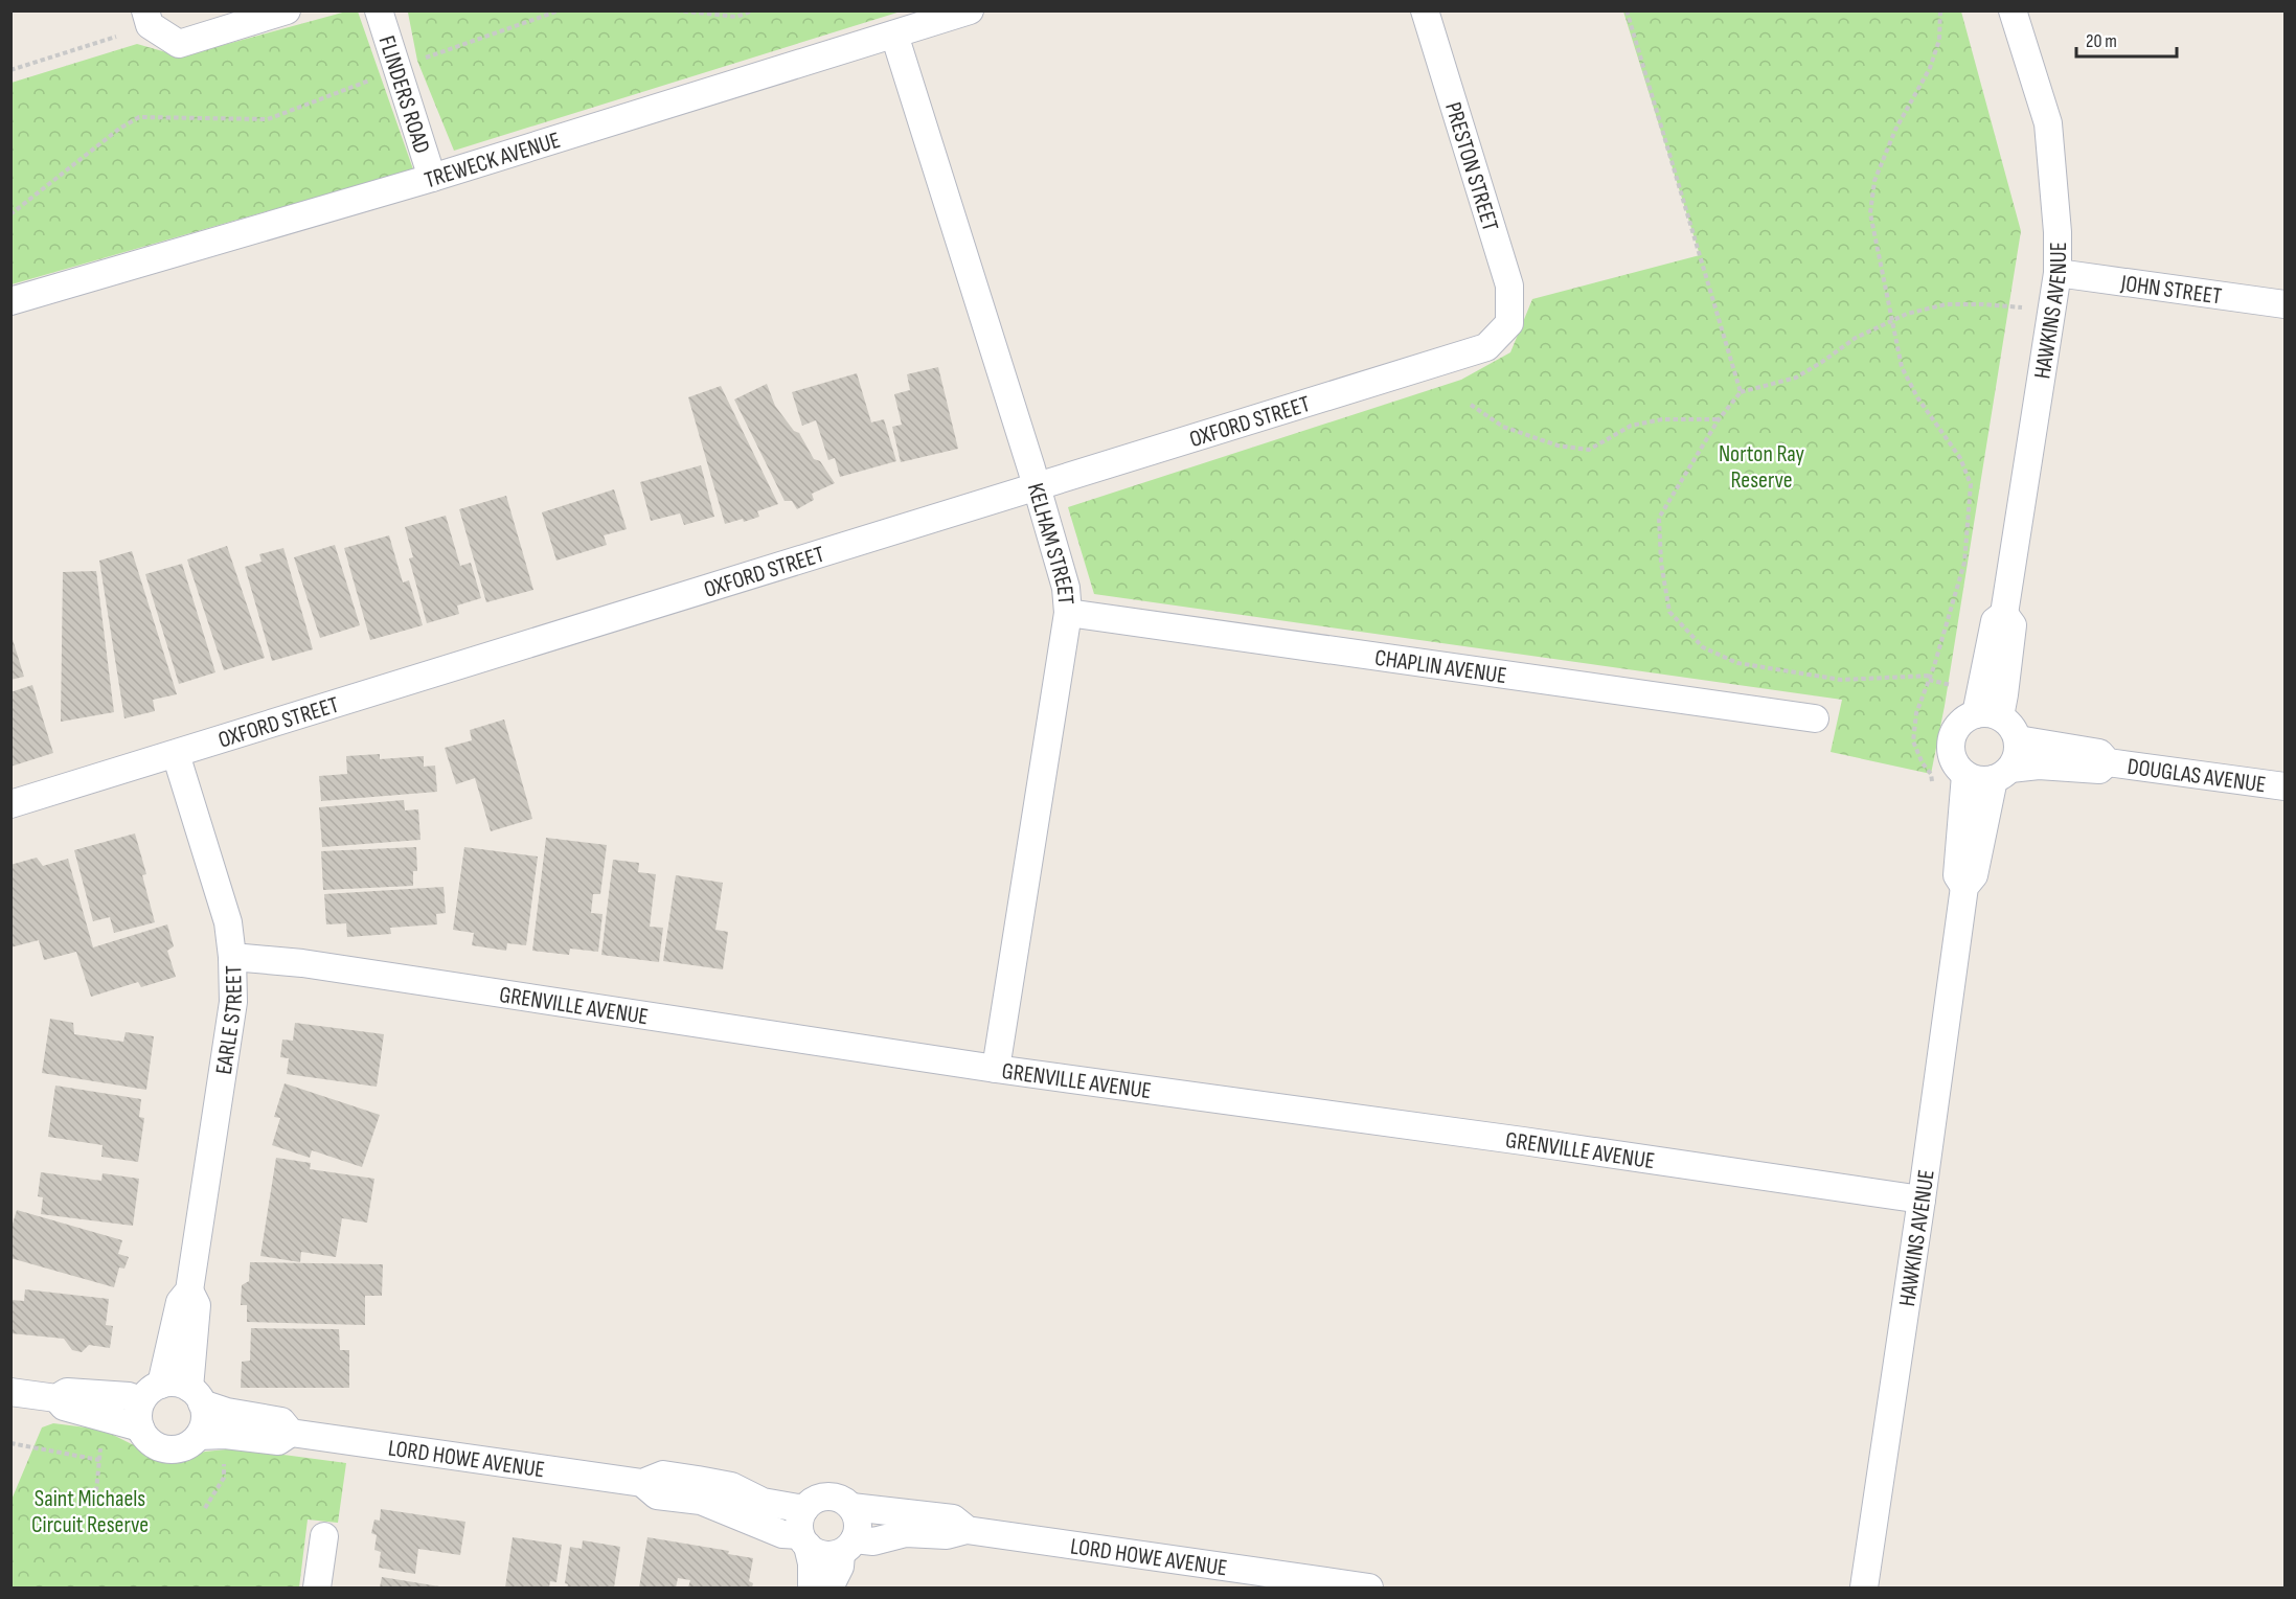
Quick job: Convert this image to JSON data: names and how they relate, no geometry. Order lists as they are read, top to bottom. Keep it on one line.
{"streets":{"street":["FLINDERS ROAD","TREWECK AVENUE","PRESTON STREET","JOHN STREET","HAWKINS AVENUE","OXFORD STREET","KELHAM STREET","CHAPLIN AVENUE","DOUGLAS AVENUE","GRENVILLE AVENUE","EARLE STREET","LORD HOWE AVENUE"]},"crossings":[["FLINDERS ROAD","TREWECK AVENUE"],["TREWECK AVENUE","KELHAM STREET"],["PRESTON STREET","OXFORD STREET"],["JOHN STREET","HAWKINS AVENUE"],["HAWKINS AVENUE","DOUGLAS AVENUE"],["HAWKINS AVENUE","GRENVILLE AVENUE"],["OXFORD STREET","KELHAM STREET"],["OXFORD STREET","EARLE STREET"],["KELHAM STREET","CHAPLIN AVENUE"],["KELHAM STREET","GRENVILLE AVENUE"],["GRENVILLE AVENUE","EARLE STREET"],["EARLE STREET","LORD HOWE AVENUE"]],"parks":["Norton Ray Reserve","Saint Michaels Circuit Reserve"],"scale_bar":"20 m"}
